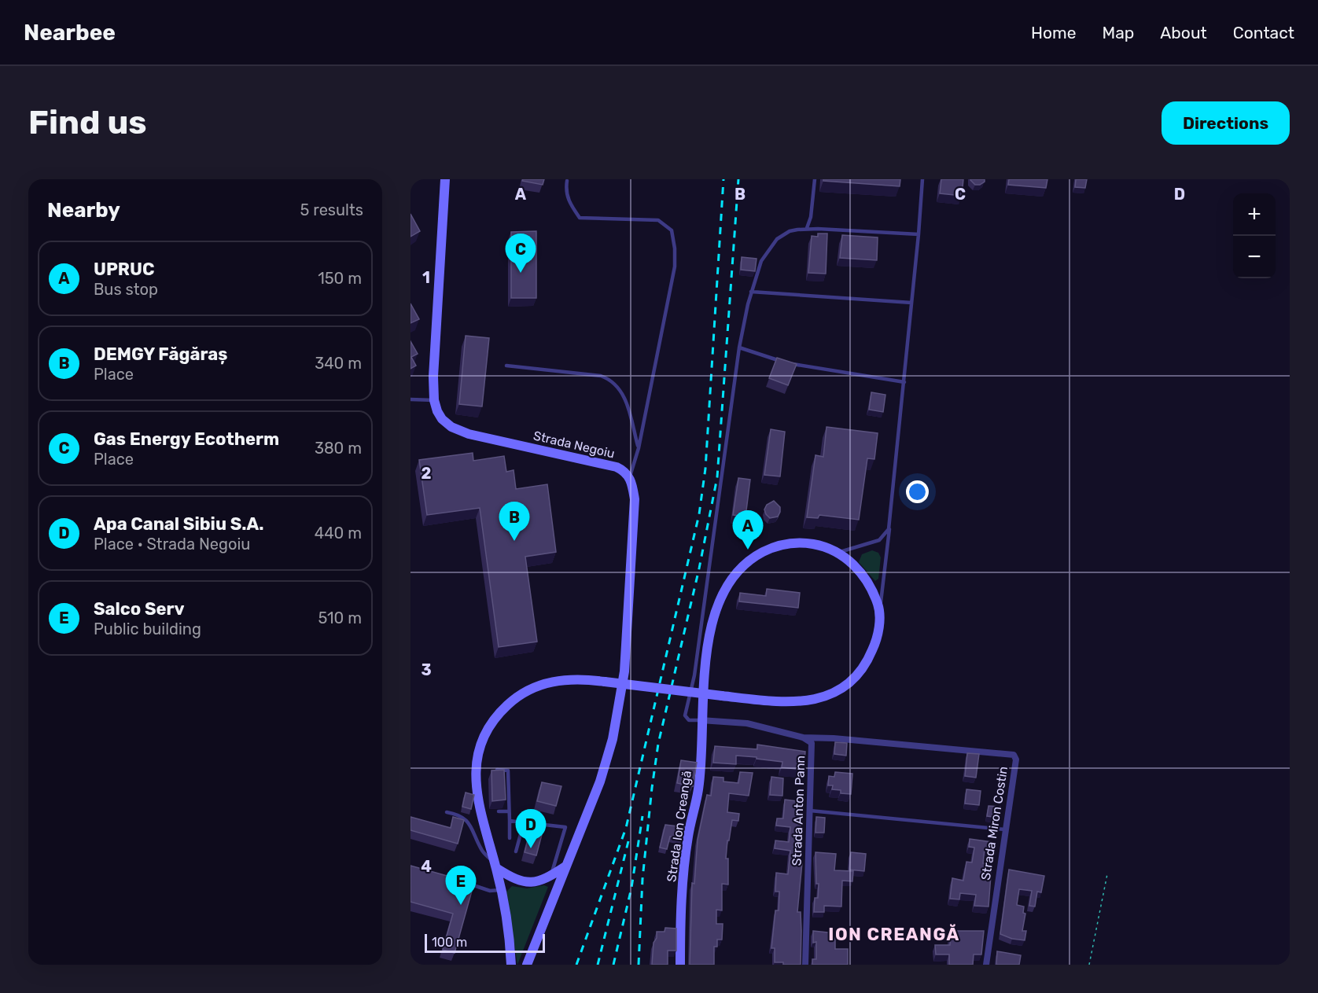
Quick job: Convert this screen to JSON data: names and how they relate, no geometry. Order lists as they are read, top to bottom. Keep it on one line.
{"streets":{"main road":["Strada Negoiu","Strada Ion Creangă"],"street":["Strada Anton Pann","Strada Miron Costin"]},"crossings":[["Strada Anton Pann","Strada Miron Costin"],["Strada Anton Pann","Strada Ion Creangă"]],"districts":["ION CREANGĂ"],"scale_bar":"100 m","page":{"header":"Nearbee","nav":["Home","Map","About","Contact"],"buttons":"Directions","title":"Find us","heading":["Nearby","5 results"],"map_buttons":["+","−"],"pins":["C","B","A","D","E"],"list":[{"mark":"A","name":"UPRUC","note":"Bus stop","value":"150 m"},{"mark":"B","name":"DEMGY Făgăraș","note":"Place","value":"340 m"},{"mark":"C","name":"Gas Energy Ecotherm","note":"Place","value":"380 m"},{"mark":"D","name":"Apa Canal Sibiu S.A.","note":"Place · Strada Negoiu","value":"440 m"},{"mark":"E","name":"Salco Serv","note":"Public building","value":"510 m"}],"scale":"100 m"},"grid":{"columns":["A","B","C","D"],"rows":["1","2","3","4"]}}
